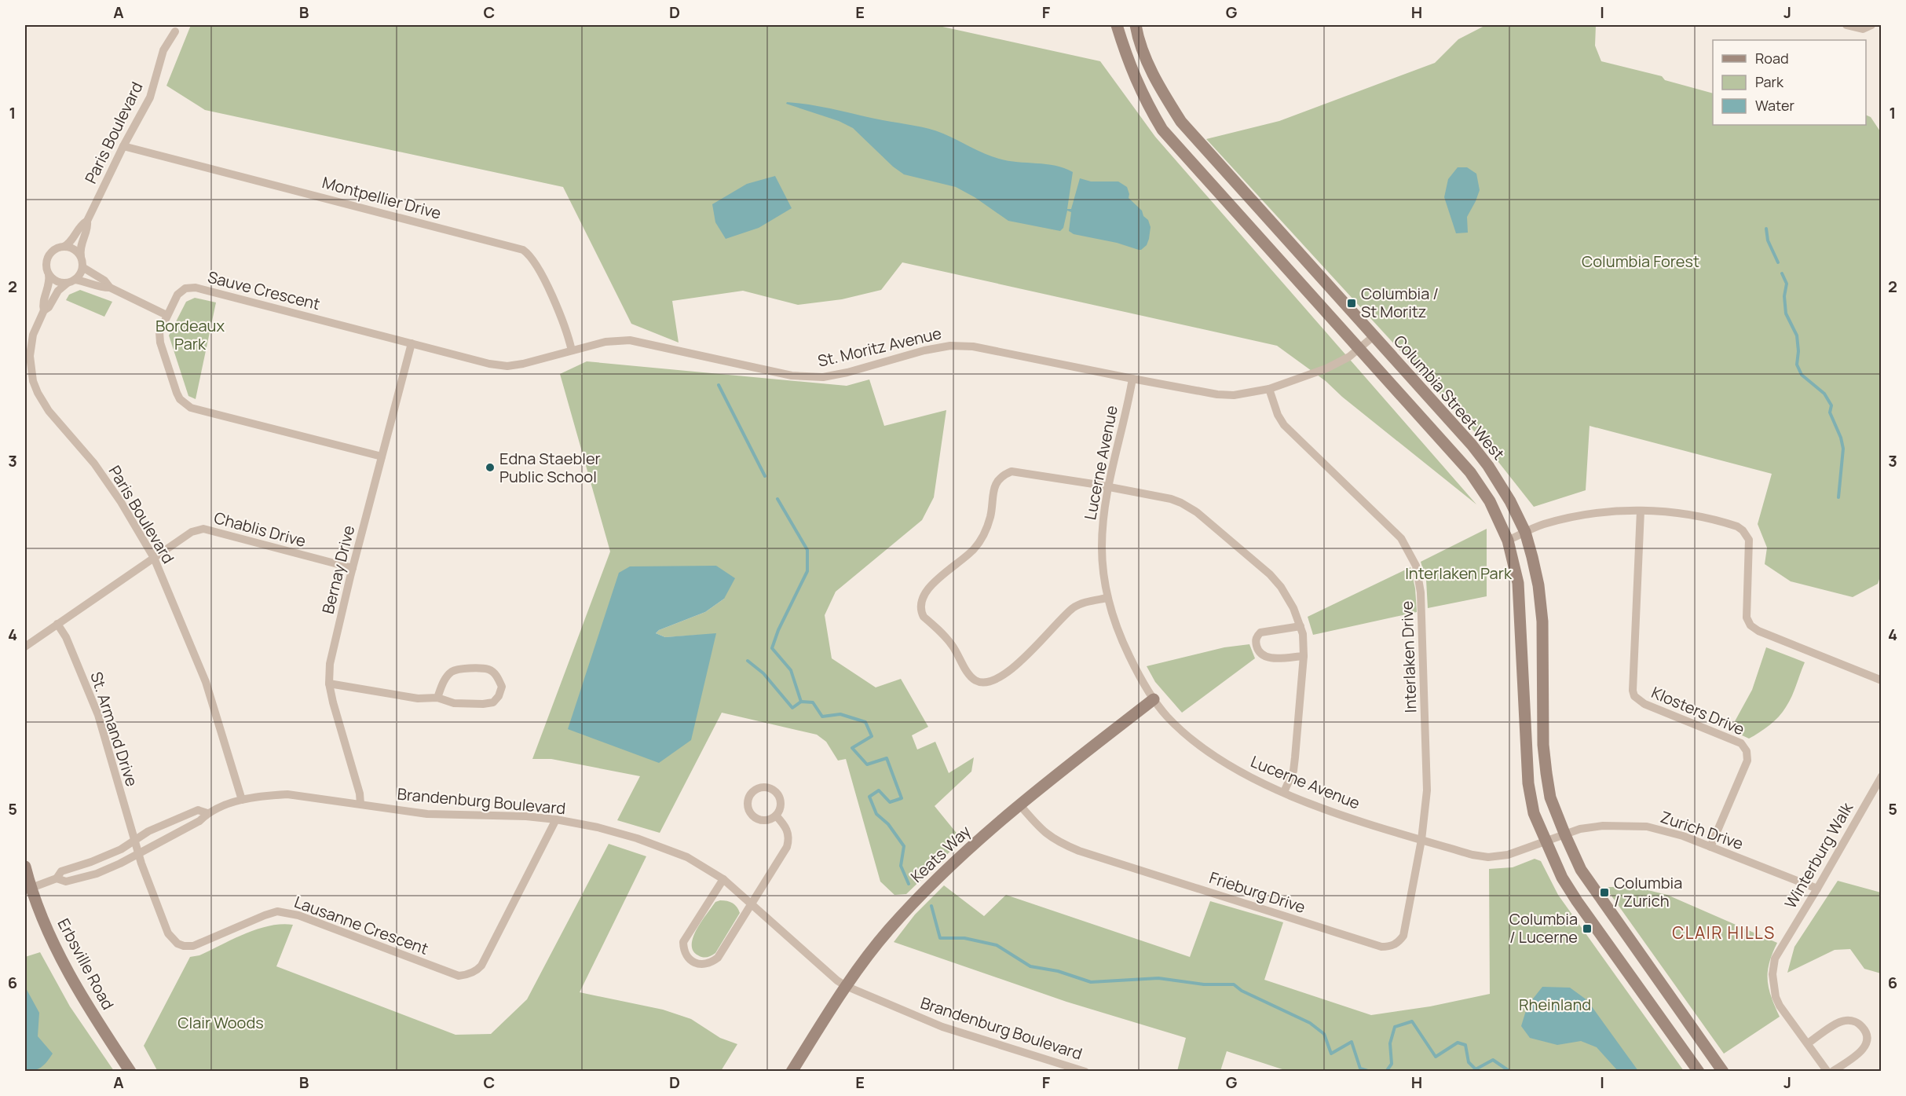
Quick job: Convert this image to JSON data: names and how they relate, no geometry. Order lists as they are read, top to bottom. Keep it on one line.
{"streets":{"main road":["Columbia Street West","Keats Way","Erbsville Road"],"street":["Paris Boulevard","Montpellier Drive","Sauve Crescent","St. Moritz Avenue","Lucerne Avenue","Chablis Drive","Bernay Drive","Interlaken Drive","Klosters Drive","St. Armand Drive","Brandenburg Boulevard","Zurich Drive","Winterburg Walk","Frieburg Drive","Lausanne Crescent"]},"crossings":[["Paris Boulevard","Montpellier Drive"],["Paris Boulevard","Chablis Drive"],["Paris Boulevard","Brandenburg Boulevard"],["Montpellier Drive","St. Moritz Avenue"],["Sauve Crescent","St. Moritz Avenue"],["Sauve Crescent","Bernay Drive"],["St. Moritz Avenue","Columbia Street West"],["St. Moritz Avenue","Lucerne Avenue"],["St. Moritz Avenue","Bernay Drive"],["St. Moritz Avenue","Interlaken Drive"],["Columbia Street West","Zurich Drive"],["Lucerne Avenue","Interlaken Drive"],["Lucerne Avenue","Zurich Drive"],["Lucerne Avenue","Keats Way"],["Lucerne Avenue","Frieburg Drive"],["Chablis Drive","Bernay Drive"],["Chablis Drive","St. Armand Drive"],["Bernay Drive","Brandenburg Boulevard"],["Interlaken Drive","Frieburg Drive"],["Klosters Drive","Zurich Drive"],["St. Armand Drive","Brandenburg Boulevard"],["St. Armand Drive","Lausanne Crescent"],["Brandenburg Boulevard","Keats Way"],["Brandenburg Boulevard","Lausanne Crescent"],["Brandenburg Boulevard","Erbsville Road"],["Zurich Drive","Winterburg Walk"],["Keats Way","Frieburg Drive"]],"districts":["CLAIR HILLS"],"parks":["Columbia Forest","Bordeaux Park","Interlaken Park","Rheinland","Clair Woods"],"places":{"transit":["Columbia / St Moritz","Columbia / Zurich","Columbia / Lucerne"],"other":["Edna Staebler Public School"]},"legend":["Road","Park","Water"],"grid":{"columns":["A","B","C","D","E","F","G","H","I","J"],"rows":["1","2","3","4","5","6"]}}
